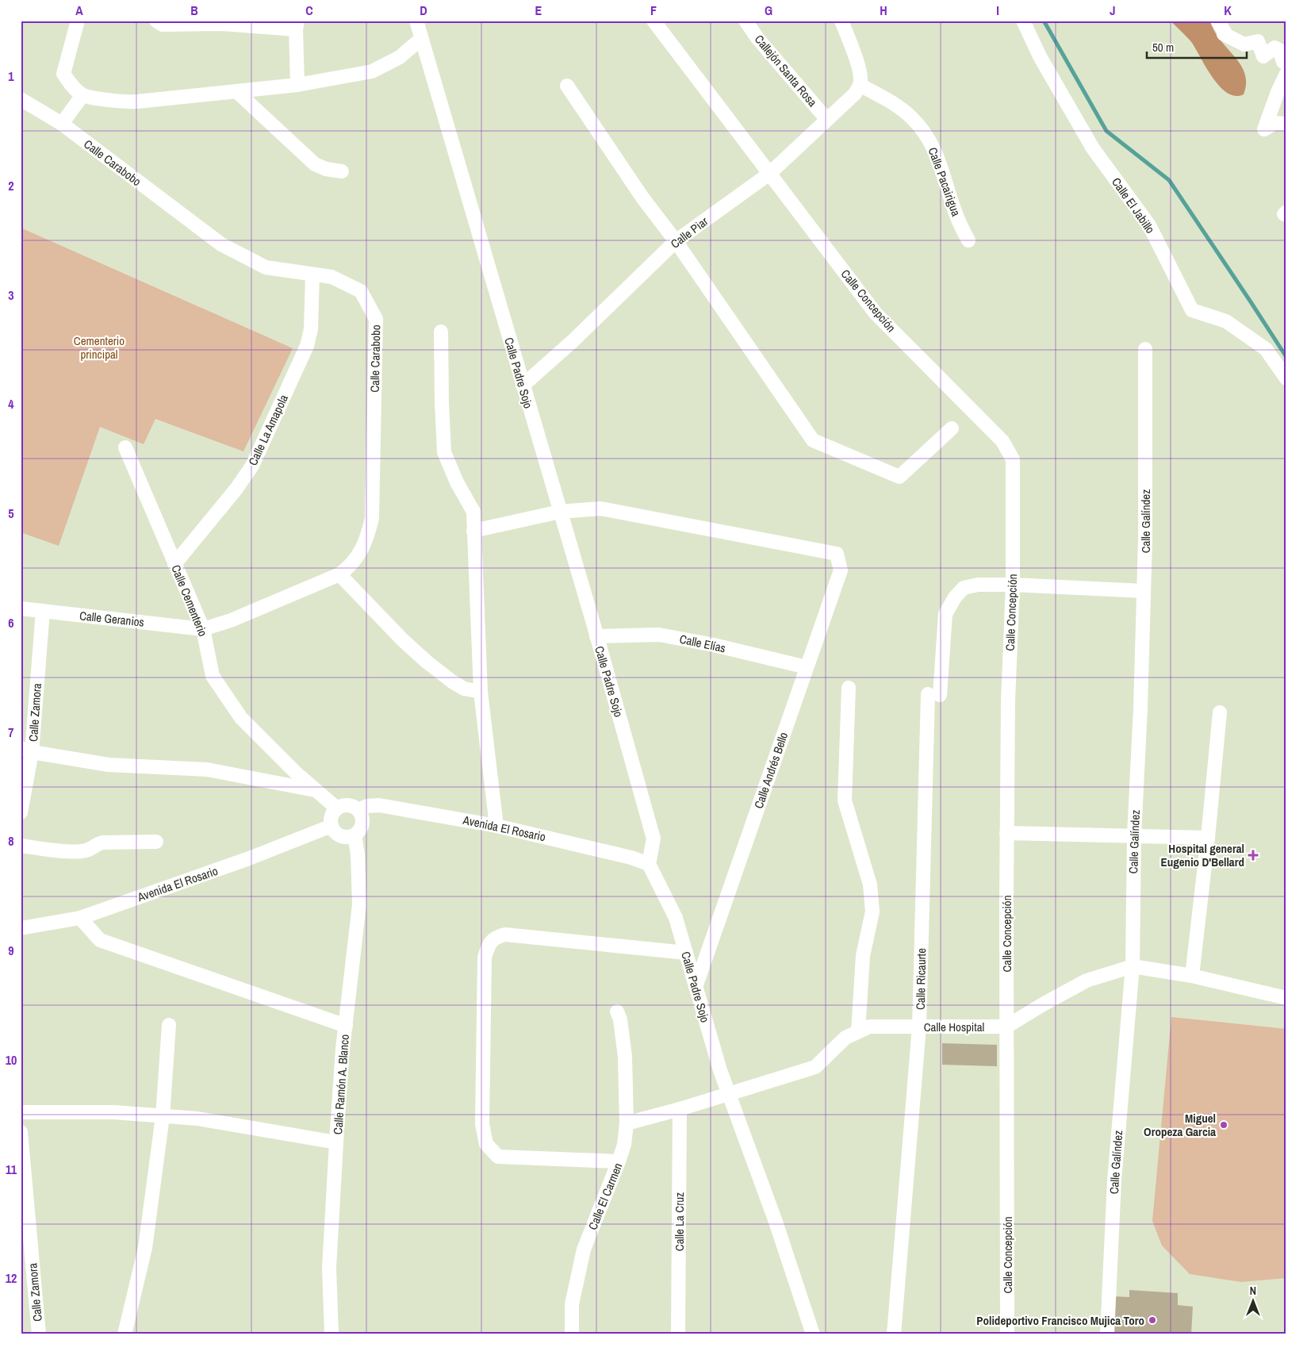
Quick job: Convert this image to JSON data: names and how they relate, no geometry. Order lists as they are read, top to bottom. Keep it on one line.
{"streets":{"street":["Callejón Santa Rosa","Calle Carabobo","Calle Pacairigua","Calle El Jabillo","Calle Piar","Calle Concepción","Calle Padre Sojo","Calle La Amapola","Calle Galíndez","Calle Cementerio","Calle Geranios","Calle Elías","Calle Zamora","Calle Andrés Bello","Avenida El Rosario","Calle Ricaurte","Calle Hospital","Calle Ramón A. Blanco","Calle El Carmen","Calle La Cruz"]},"crossings":[["Callejón Santa Rosa","Calle Piar"],["Calle Carabobo","Calle La Amapola"],["Calle Carabobo","Calle Cementerio"],["Calle Carabobo","Calle Geranios"],["Calle Pacairigua","Calle Piar"],["Calle Piar","Calle Concepción"],["Calle Piar","Calle Padre Sojo"],["Calle Concepción","Calle Ricaurte"],["Calle Concepción","Calle Hospital"],["Calle Padre Sojo","Calle Elías"],["Calle Padre Sojo","Calle Andrés Bello"],["Calle Padre Sojo","Avenida El Rosario"],["Calle Padre Sojo","Calle Hospital"],["Calle La Amapola","Calle Cementerio"],["Calle Galíndez","Calle Ricaurte"],["Calle Cementerio","Calle Geranios"],["Calle Cementerio","Avenida El Rosario"],["Calle Cementerio","Calle Ramón A. Blanco"],["Calle Geranios","Calle Zamora"],["Calle Elías","Calle Andrés Bello"],["Avenida El Rosario","Calle Ramón A. Blanco"],["Calle Ricaurte","Calle Hospital"],["Calle Hospital","Calle El Carmen"],["Calle Hospital","Calle La Cruz"]],"parks":["Cementerio principal"],"places":{"health":["Hospital general Eugenio D'Bellard"],"other":["Miguel Oropeza Garcia","Polideportivo Francisco Mujica Toro"]},"scale_bar":"50 m","north":"top","grid":{"columns":["A","B","C","D","E","F","G","H","I","J","K"],"rows":["1","2","3","4","5","6","7","8","9","10","11","12"]}}
